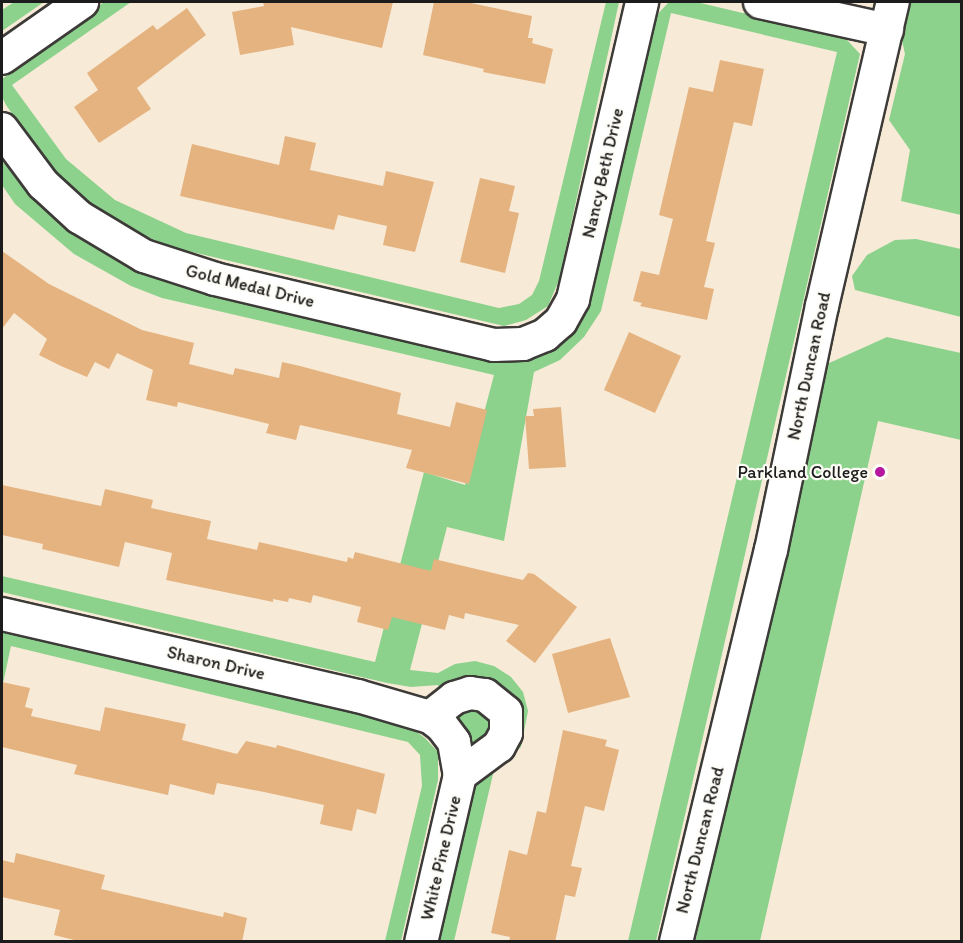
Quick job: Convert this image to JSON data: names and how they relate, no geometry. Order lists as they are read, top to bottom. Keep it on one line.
{"streets":{"street":["Nancy Beth Drive","Gold Medal Drive","North Duncan Road","Sharon Drive","White Pine Drive"]},"crossings":[["Nancy Beth Drive","Gold Medal Drive"],["Sharon Drive","White Pine Drive"]],"places":["Parkland College"]}
